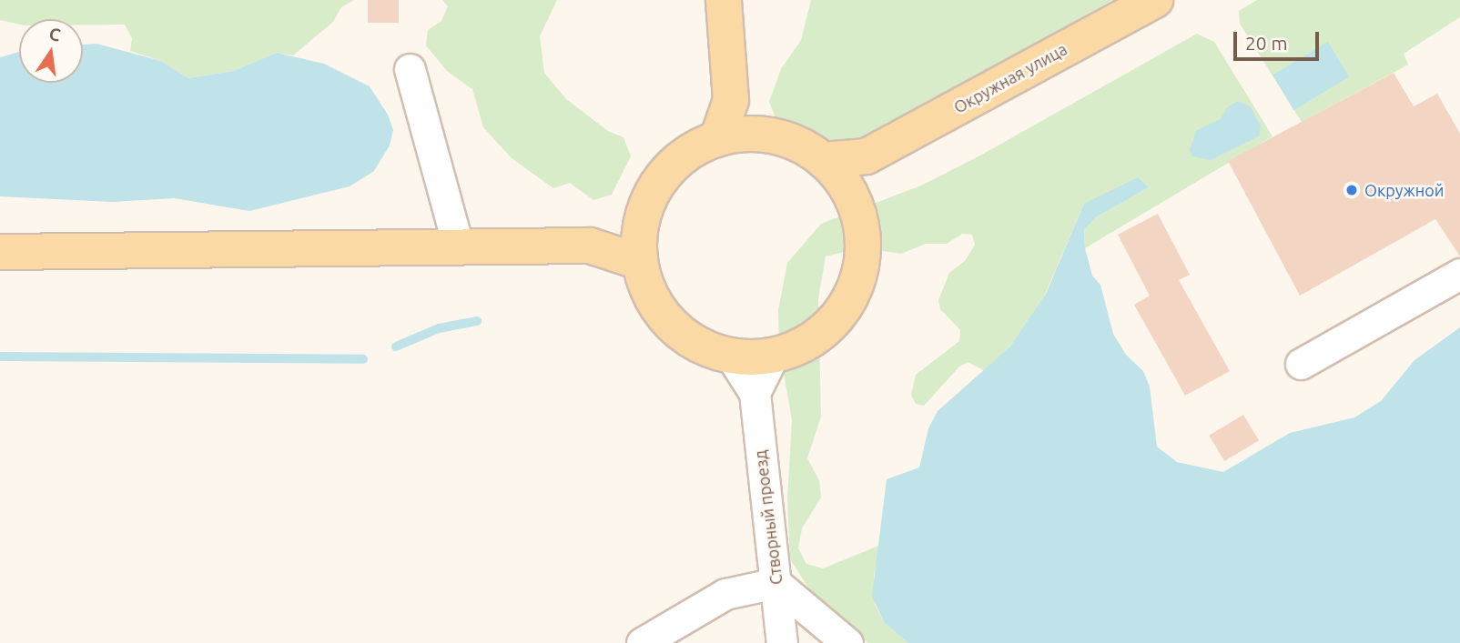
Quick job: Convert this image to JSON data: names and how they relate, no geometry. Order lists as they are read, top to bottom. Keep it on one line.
{"streets":{"main road":["Окружная улица"],"street":["Створный проезд"]},"places":["Окружной"],"scale_bar":"20 m","north":"top"}
